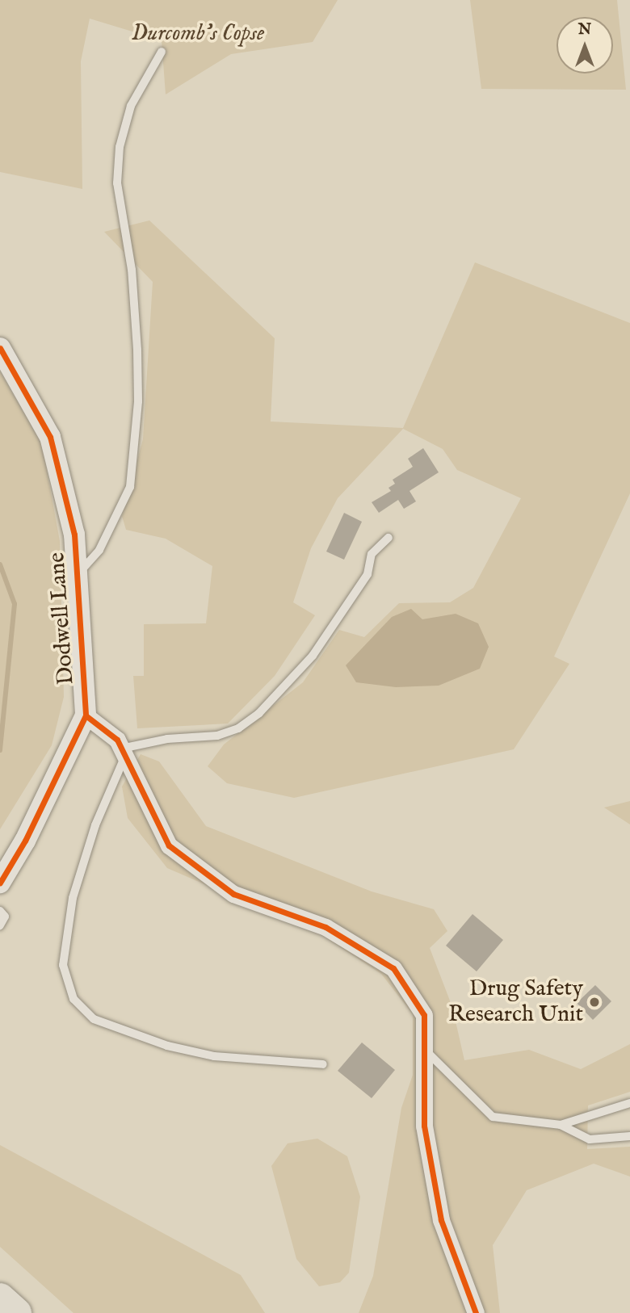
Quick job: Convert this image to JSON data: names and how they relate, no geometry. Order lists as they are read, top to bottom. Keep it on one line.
{"streets":{"street":["Dodwell Lane"]},"parks":["Durcomb's Copse"],"places":["Drug Safety Research Unit"],"north":"top"}
